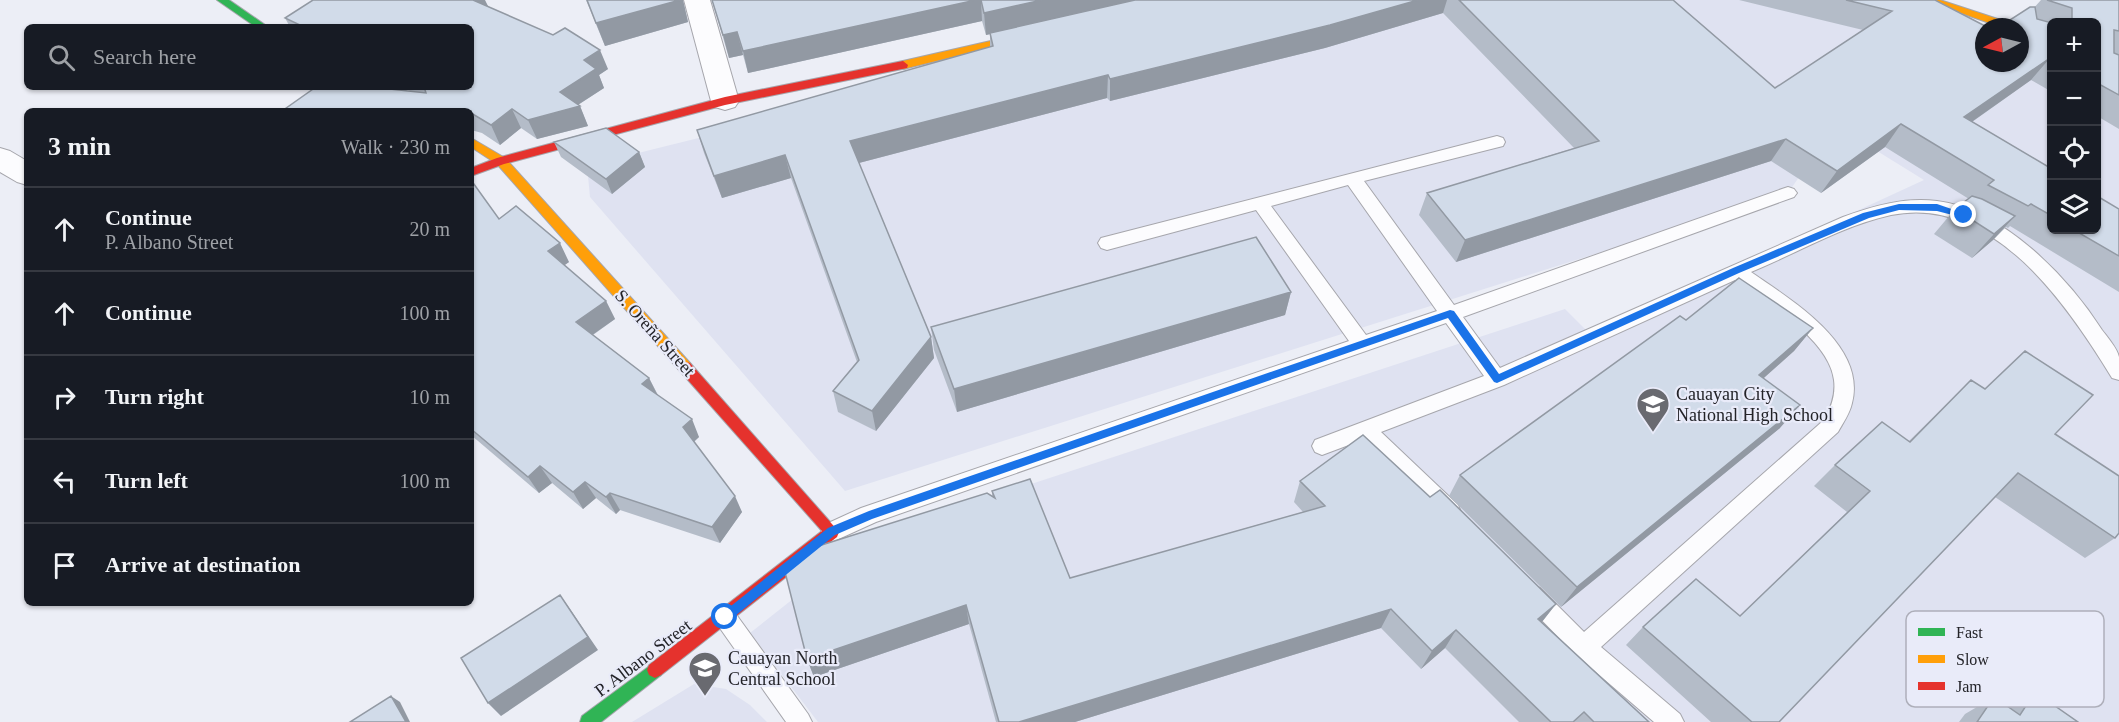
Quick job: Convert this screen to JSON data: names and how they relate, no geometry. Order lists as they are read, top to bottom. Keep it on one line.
{"streets":{"street":["S. Oreña Street","P. Albano Street"]},"crossings":[["S. Oreña Street","P. Albano Street"]],"places":{"school or university":["Cauayan City National High School","Cauayan North Central School"]},"legend":["Fast","Slow","Jam"],"north":"left","page":{"map_buttons":["+","−"],"search":"Search here","heading":["3 min","Walk · 230 m"],"list":[["Continue","P. Albano Street","20 m"],["Continue","100 m"],["Turn right","10 m"],["Turn left","100 m"],"Arrive at destination"]}}
